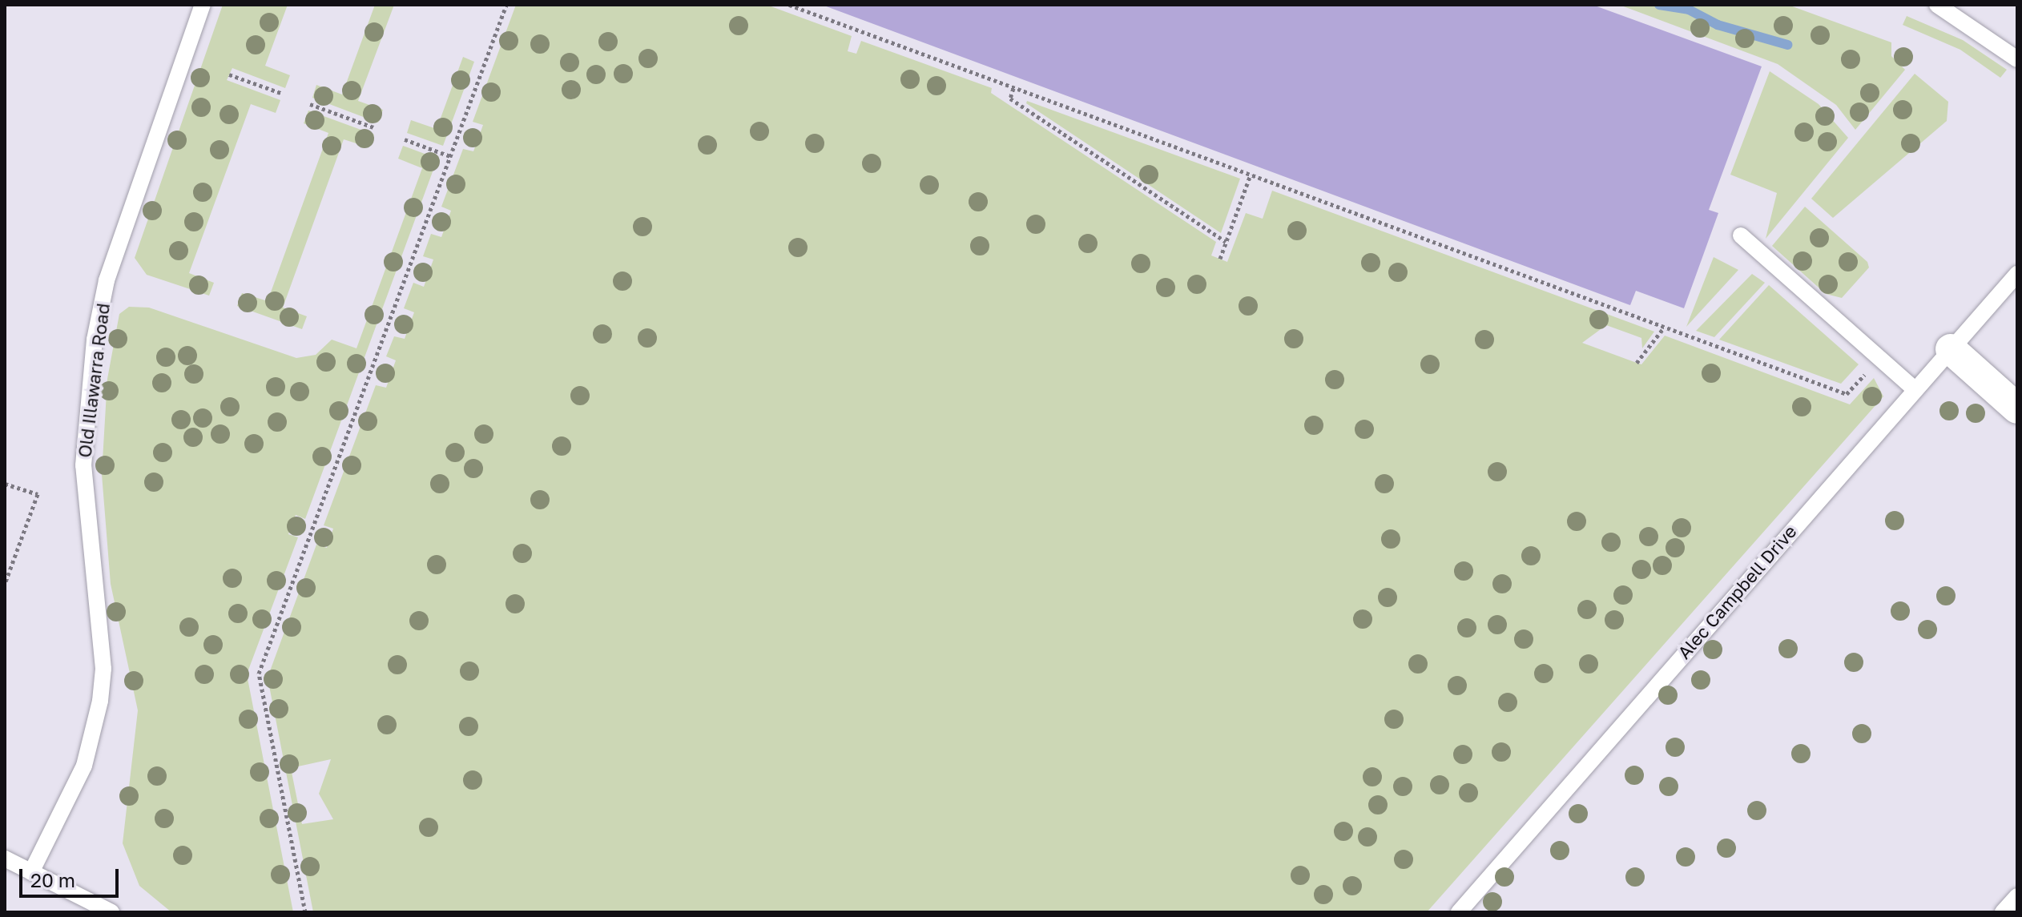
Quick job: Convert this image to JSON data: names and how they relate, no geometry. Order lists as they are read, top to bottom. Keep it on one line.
{"streets":{"lane":["Old Illawarra Road","Alec Campbell Drive"]},"scale_bar":"20 m"}
